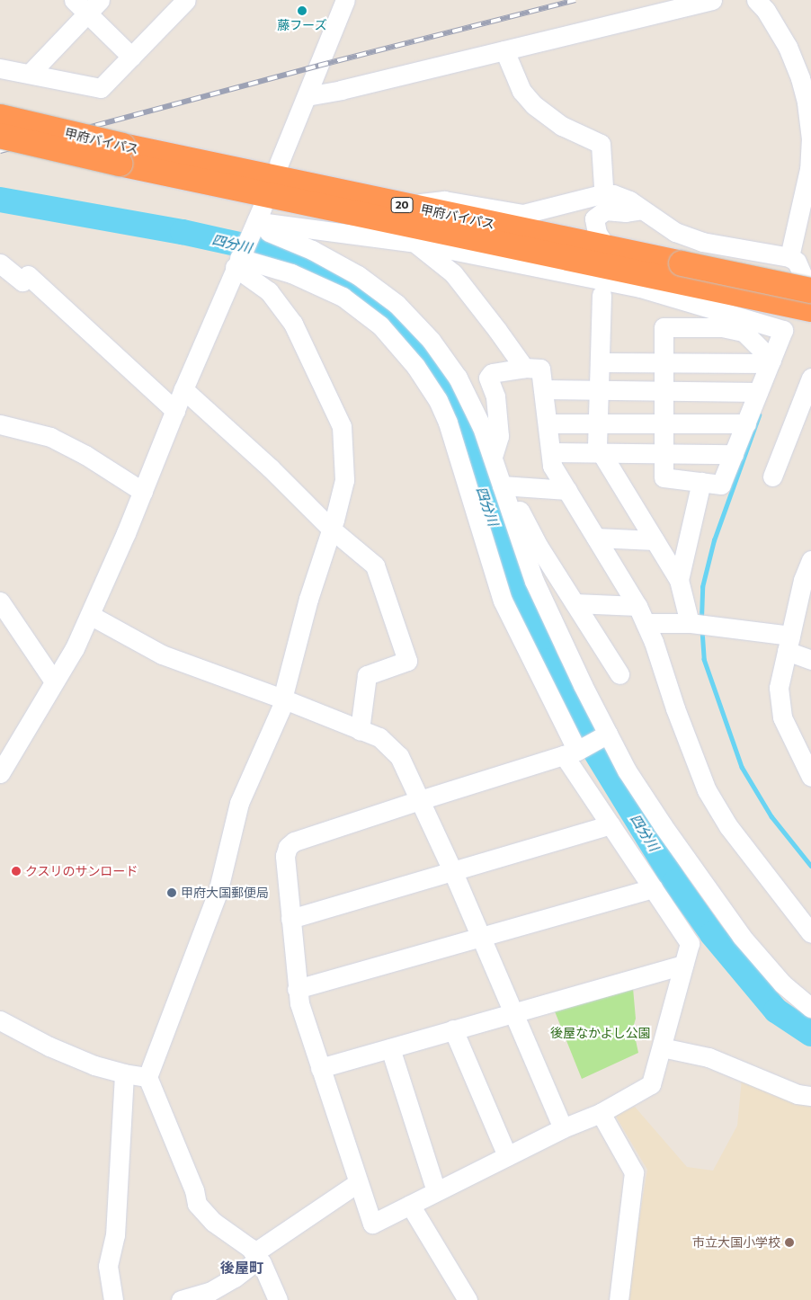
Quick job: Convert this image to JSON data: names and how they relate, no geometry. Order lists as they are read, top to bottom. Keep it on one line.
{"streets":{"highway":["甲府バイパス","20"]},"districts":["後屋町"],"water":["四分川"],"parks":["後屋なかよし公園"],"places":["藤フーズ","クスリのサンロード","甲府大国郵便局","市立大国小学校"]}
